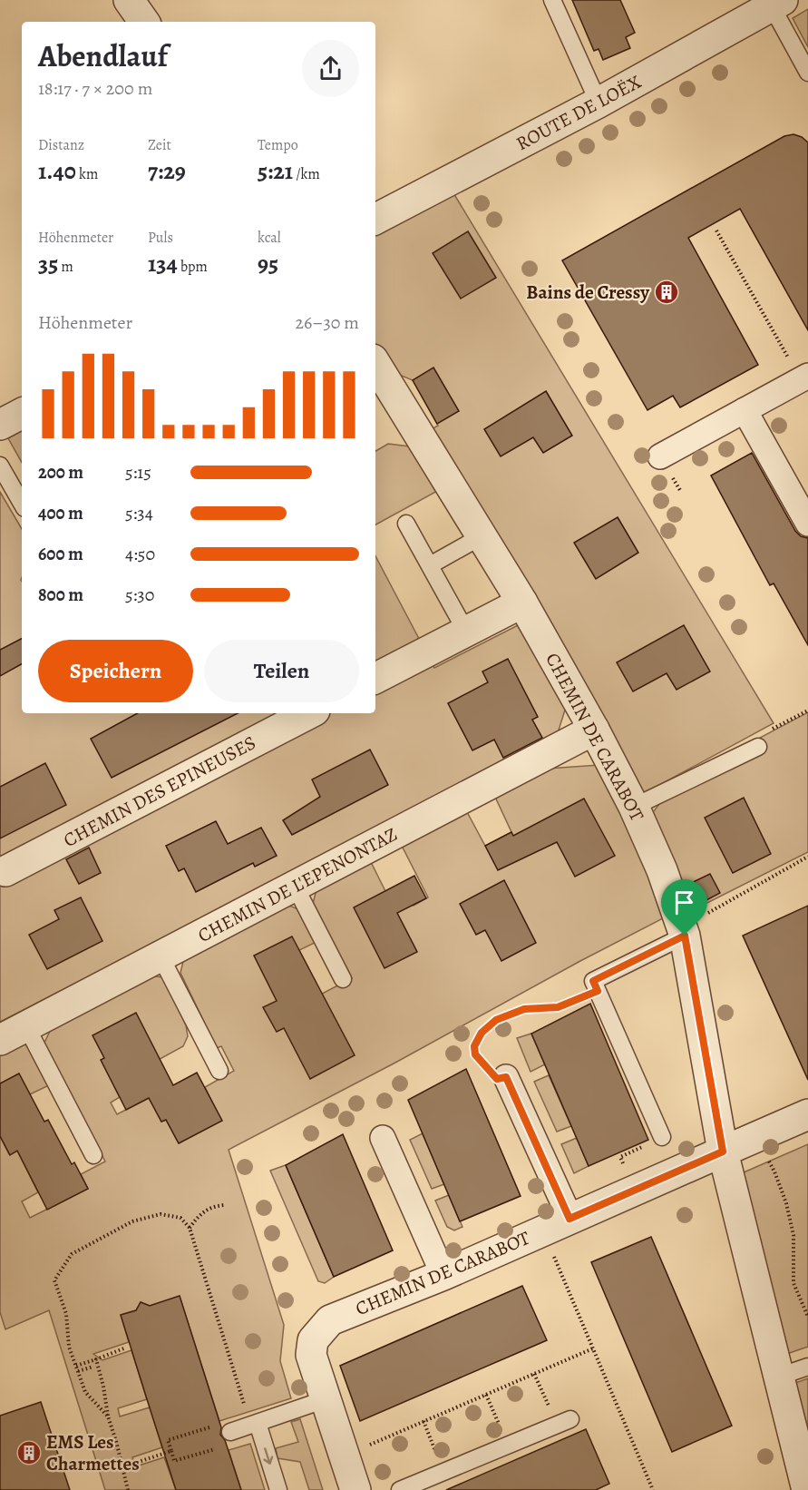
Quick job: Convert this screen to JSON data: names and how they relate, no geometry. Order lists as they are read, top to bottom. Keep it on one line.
{"streets":{"street":["ROUTE DE LOËX","CHEMIN DE CARABOT","CHEMIN DES EPINEUSES","CHEMIN DE L'EPENONTAZ"]},"crossings":[["CHEMIN DE CARABOT","CHEMIN DE L'EPENONTAZ"]],"places":{"building":["Bains de Cressy","EMS Les Charmettes"]},"page":{"heading":["Abendlauf","18:17 · 7 × 200 m"],"stats":[["Distanz","1.40 km"],["Zeit","7:29"],["Tempo","5:21 /km"],["Höhenmeter","35 m"],["Puls","134 bpm"],["kcal","95"]],"chart":["Höhenmeter","26–30 m"],"list":[{"name":"200 m","note":"5:15"},{"name":"400 m","note":"5:34"},{"name":"600 m","note":"4:50"},{"name":"800 m","note":"5:30"}],"buttons":["Speichern","Teilen"]}}
